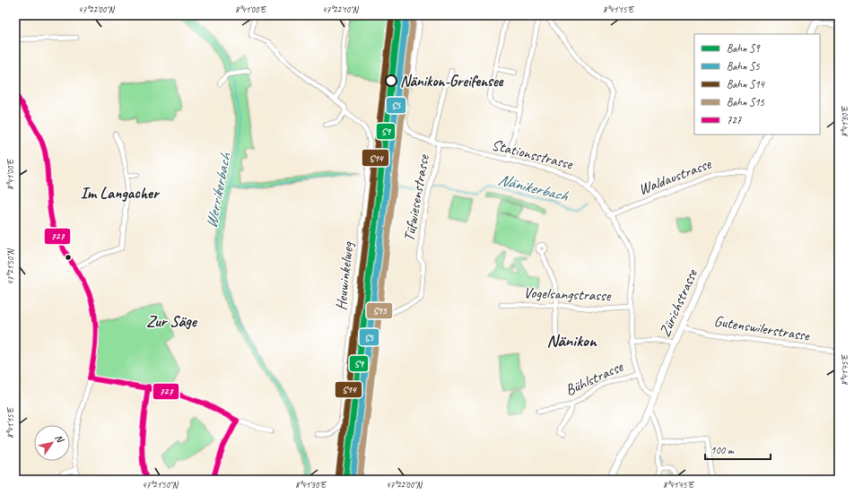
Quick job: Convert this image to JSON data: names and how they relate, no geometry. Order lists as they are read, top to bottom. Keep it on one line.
{"streets":{"main road":["Zürichstrasse"],"street":["Stationsstrasse","Waldaustrasse","Tüfwiesenstrasse","Heuwinkelweg","Vogelsangstrasse","Gutenswilerstrasse","Bühlstrasse"]},"crossings":[["Stationsstrasse","Waldaustrasse"],["Stationsstrasse","Tüfwiesenstrasse"],["Stationsstrasse","Vogelsangstrasse"],["Stationsstrasse","Zürichstrasse"],["Stationsstrasse","Bühlstrasse"],["Waldaustrasse","Zürichstrasse"],["Zürichstrasse","Gutenswilerstrasse"]],"districts":["Im Langacher","Zur Säge","Nänikon"],"water":["Nänikerbach","Werrikerbach"],"places":["Nänikon-Greifensee"],"lines":["rail line S9","rail line S14","rail line S5","rail line S15","transit line 727"],"legend":["Bahn S9","Bahn S5","Bahn S14","Bahn S15","727"],"scale_bar":"100 m","north":"top right","coordinates":["47°22'00\"N","8°41'00\"E","47°22'10\"N","8°41'15\"E","8°41'30\"E","47°21'50\"N","8°41'45\"E"]}
